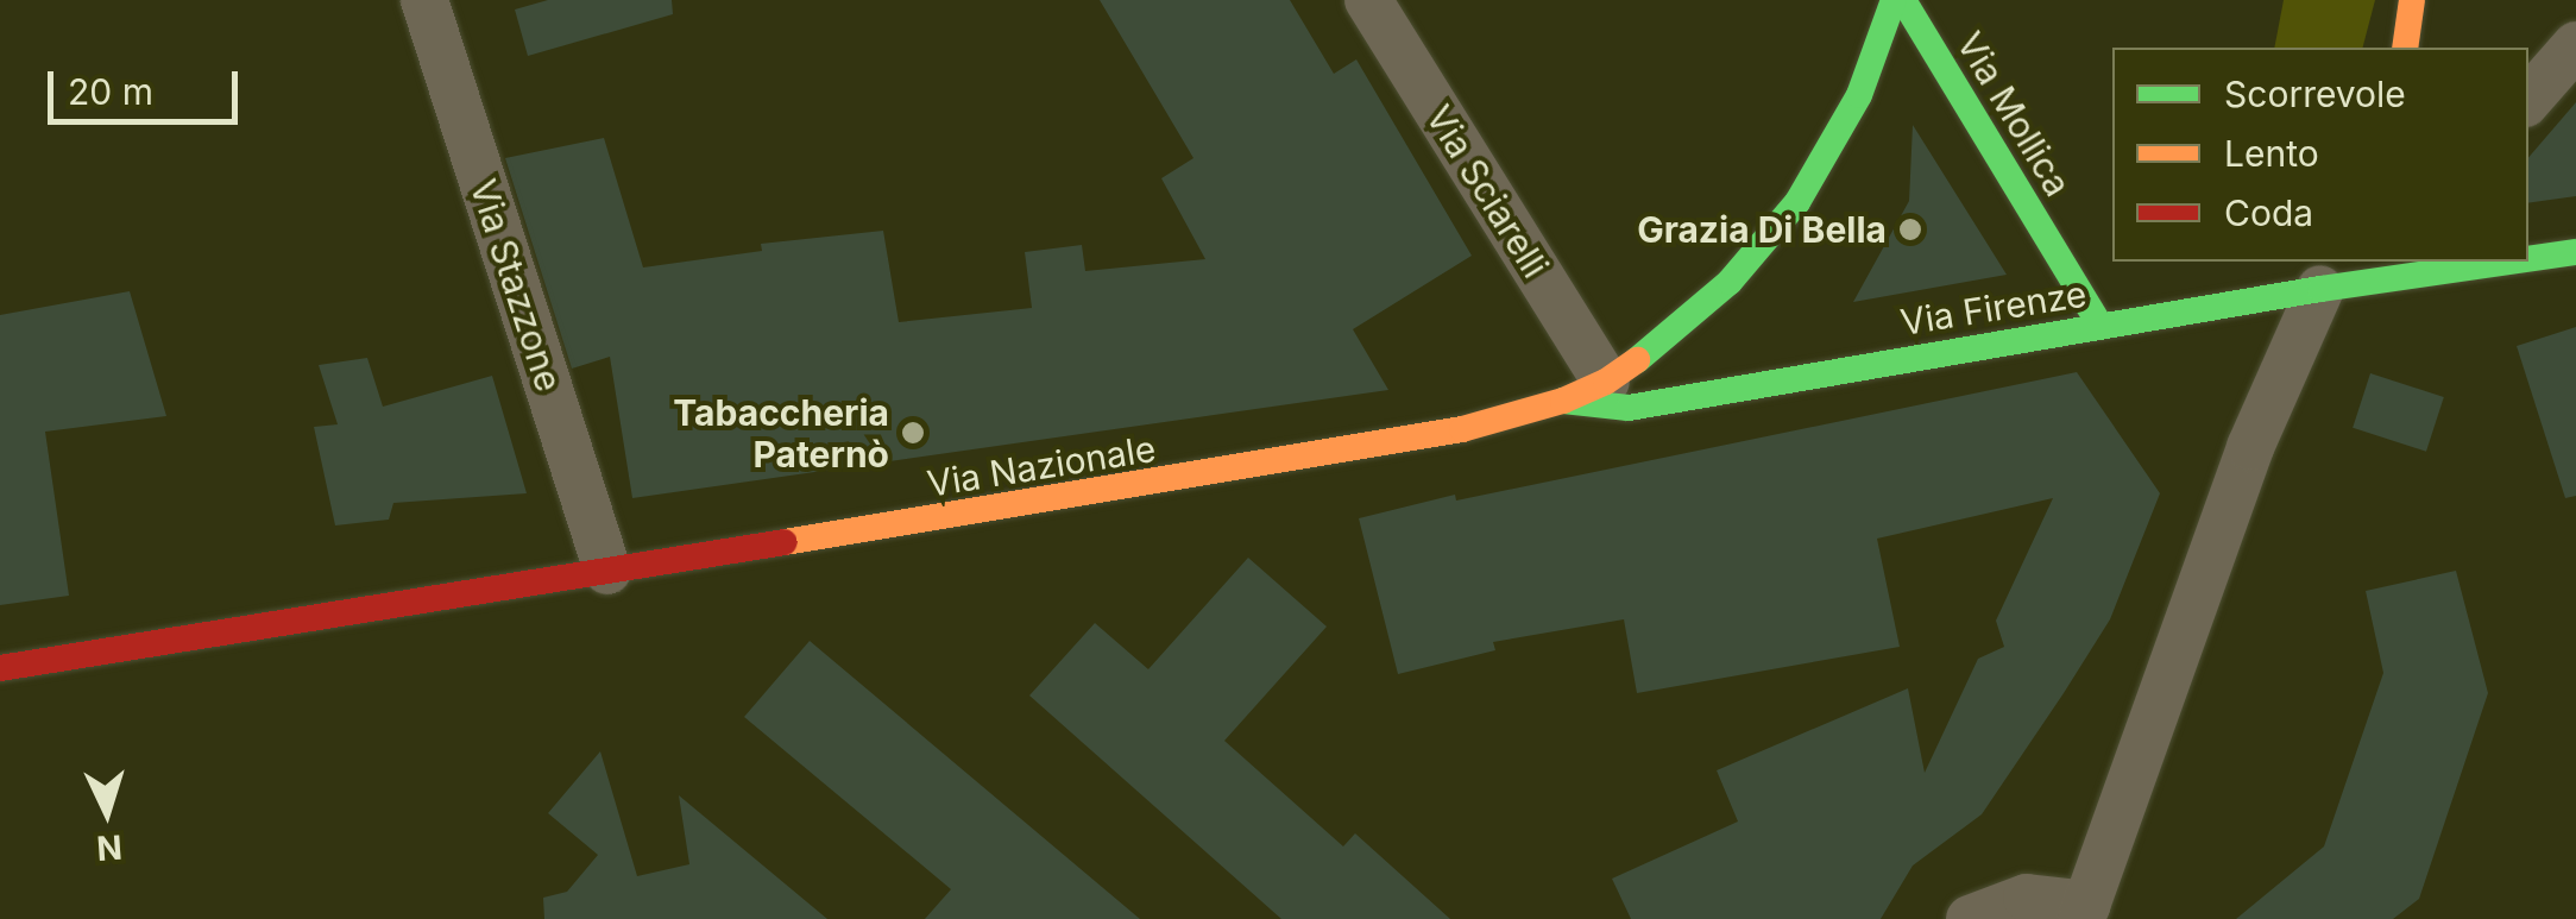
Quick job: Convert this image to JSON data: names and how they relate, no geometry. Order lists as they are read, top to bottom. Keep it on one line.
{"streets":{"main road":["Via Mollica","Via Firenze","Via Nazionale"],"street":["Via Sciarelli","Via Stazzone"]},"crossings":[["Via Mollica","Via Firenze"],["Via Sciarelli","Via Firenze"],["Via Sciarelli","Via Nazionale"],["Via Stazzone","Via Nazionale"],["Via Firenze","Via Nazionale"]],"places":["Grazia Di Bella","Tabaccheria Paternò"],"legend":["Scorrevole","Lento","Coda"],"scale_bar":"20 m","north":"bottom"}
